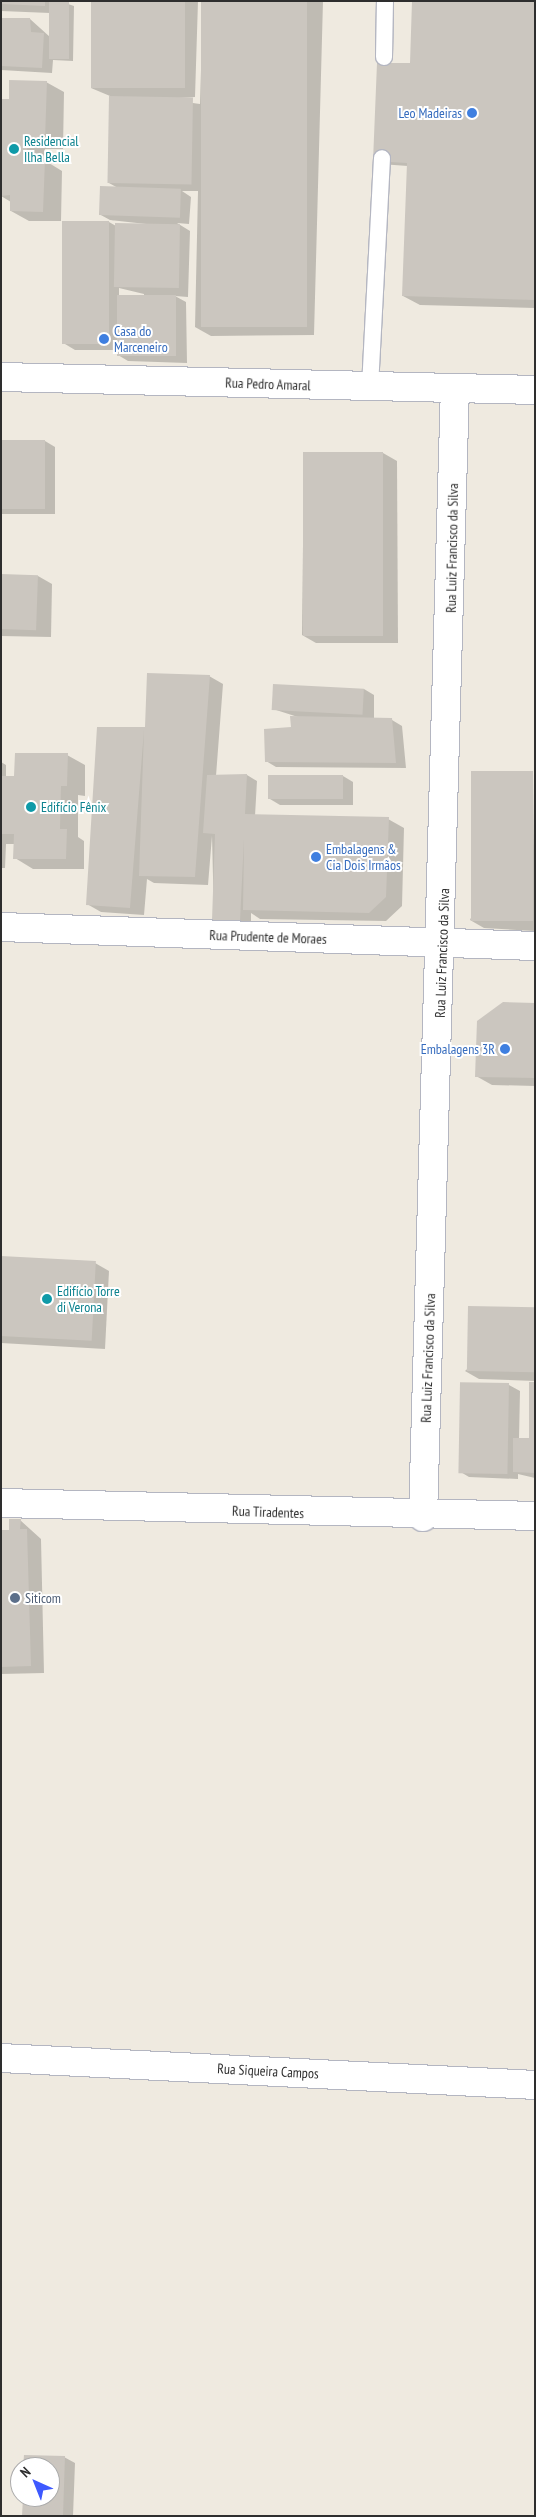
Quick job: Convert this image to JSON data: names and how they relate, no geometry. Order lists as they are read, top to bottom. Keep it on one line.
{"streets":{"street":["Rua Pedro Amaral","Rua Luiz Francisco da Silva","Rua Prudente de Moraes","Rua Tiradentes","Rua Siqueira Campos"]},"crossings":[["Rua Pedro Amaral","Rua Luiz Francisco da Silva"],["Rua Luiz Francisco da Silva","Rua Prudente de Moraes"],["Rua Luiz Francisco da Silva","Rua Tiradentes"]],"places":["Leo Madeiras","Residencial Ilha Bella","Casa do Marceneiro","Edifício Fênix","Embalagens & Cia Dois Irmãos","Embalagens 3R","Edifício Torre di Verona","Siticom"],"north":"top left"}
